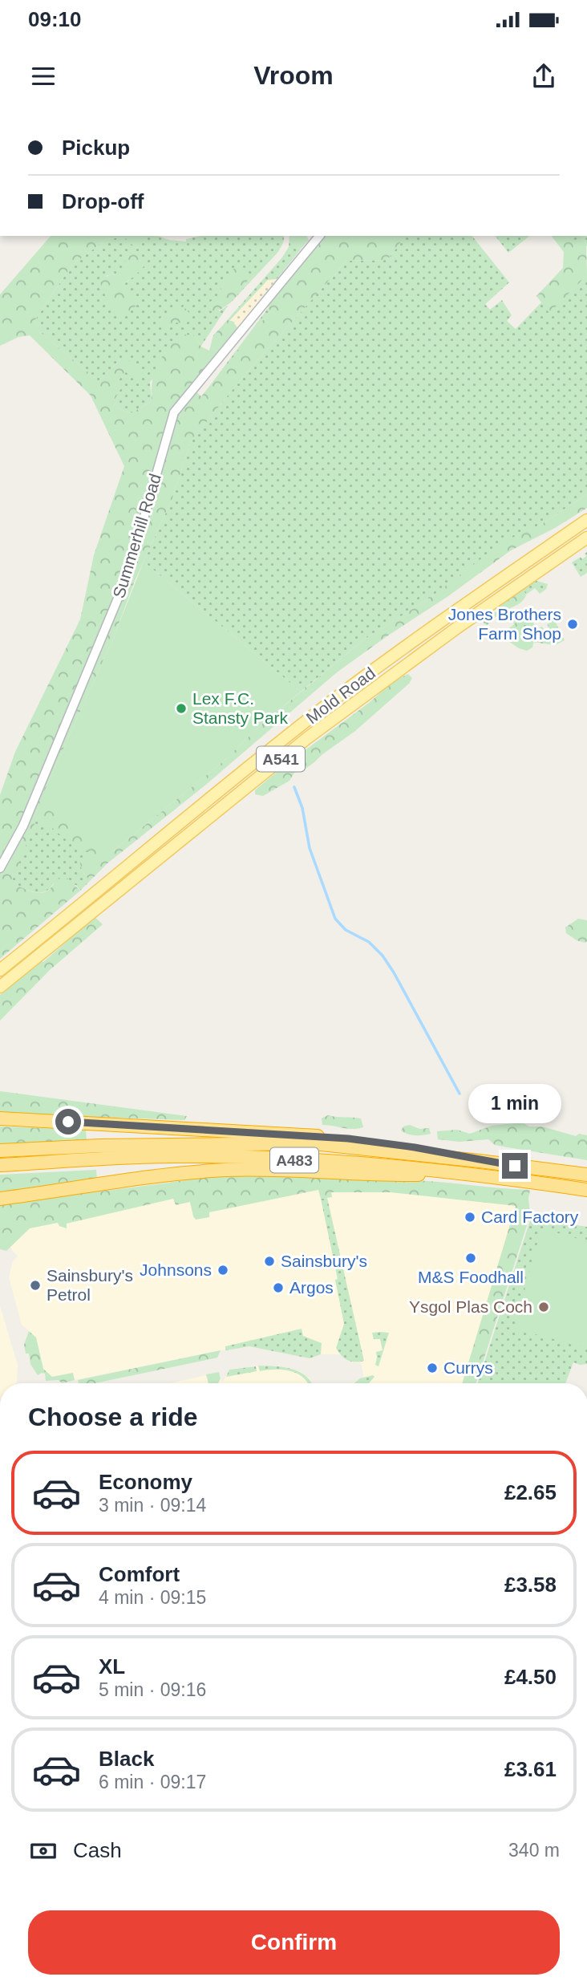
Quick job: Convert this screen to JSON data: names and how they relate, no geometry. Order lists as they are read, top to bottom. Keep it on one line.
{"streets":{"highway":["A483"],"main road":["Mold Road","A541"],"street":["Summerhill Road"]},"places":["Jones Brothers Farm Shop","Lex F.C. Stansty Park","Card Factory","M&S Foodhall","Sainsbury's","Johnsons","Sainsbury's Petrol","Argos","Ysgol Plas Coch","Currys"],"page":{"status":"09:10","header":"Vroom","banner":["Pickup","Drop-off"],"bubble":"1 min","heading":"Choose a ride","list":[{"name":"Economy","note":"3 min · 09:14","value":"£2.65"},{"name":"Comfort","note":"4 min · 09:15","value":"£3.58"},{"name":"XL","note":"5 min · 09:16","value":"£4.50"},{"name":"Black","note":"6 min · 09:17","value":"£3.61"}],"pay":["Cash","340 m"],"buttons":"Confirm"}}
